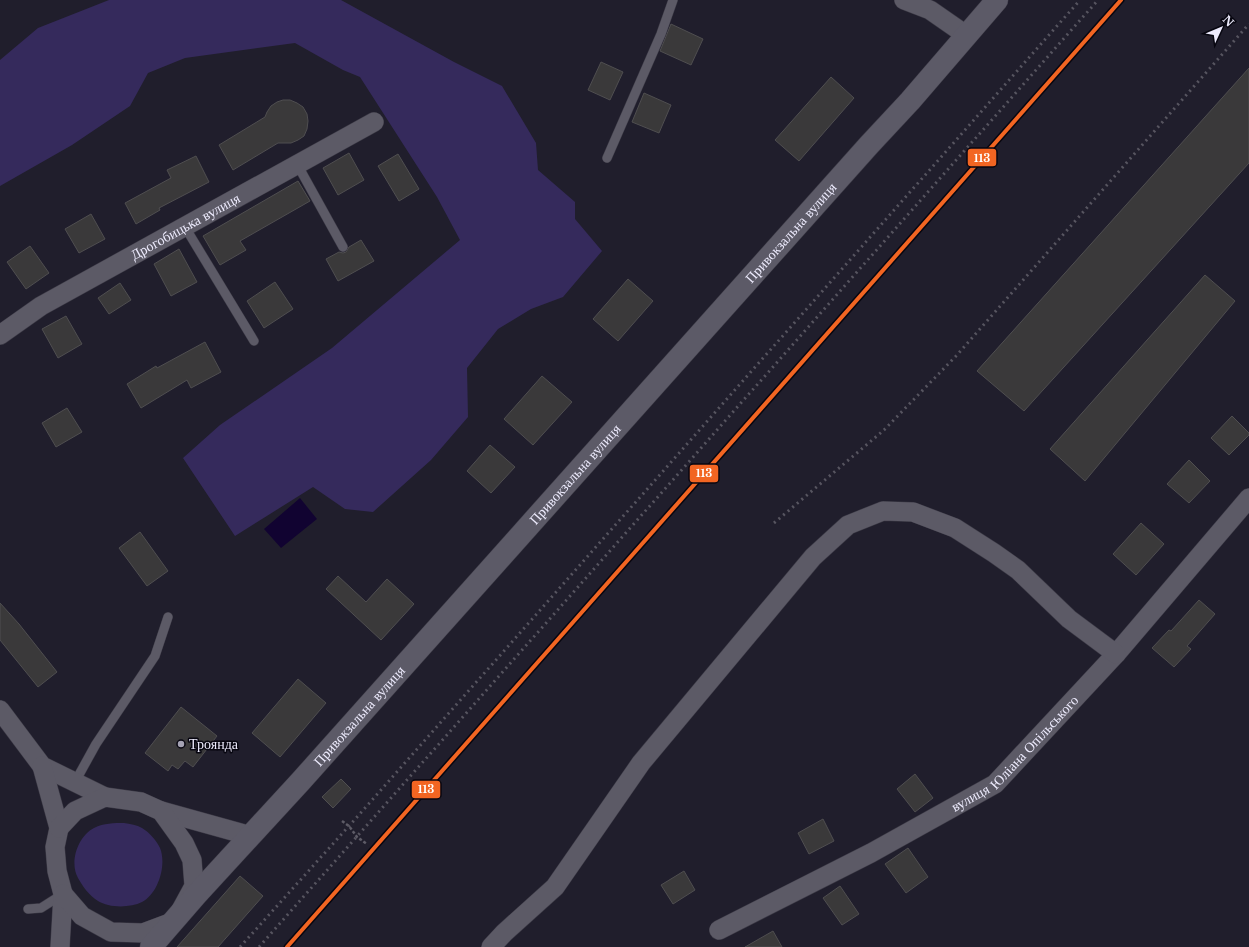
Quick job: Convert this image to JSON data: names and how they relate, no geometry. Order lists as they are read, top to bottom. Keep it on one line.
{"streets":{"street":["Дрогобицька вулиця","Привокзальна вулиця","вулиця Юліана Опільського"]},"places":["Троянда"],"lines":["transit line 113"],"north":"top right"}
